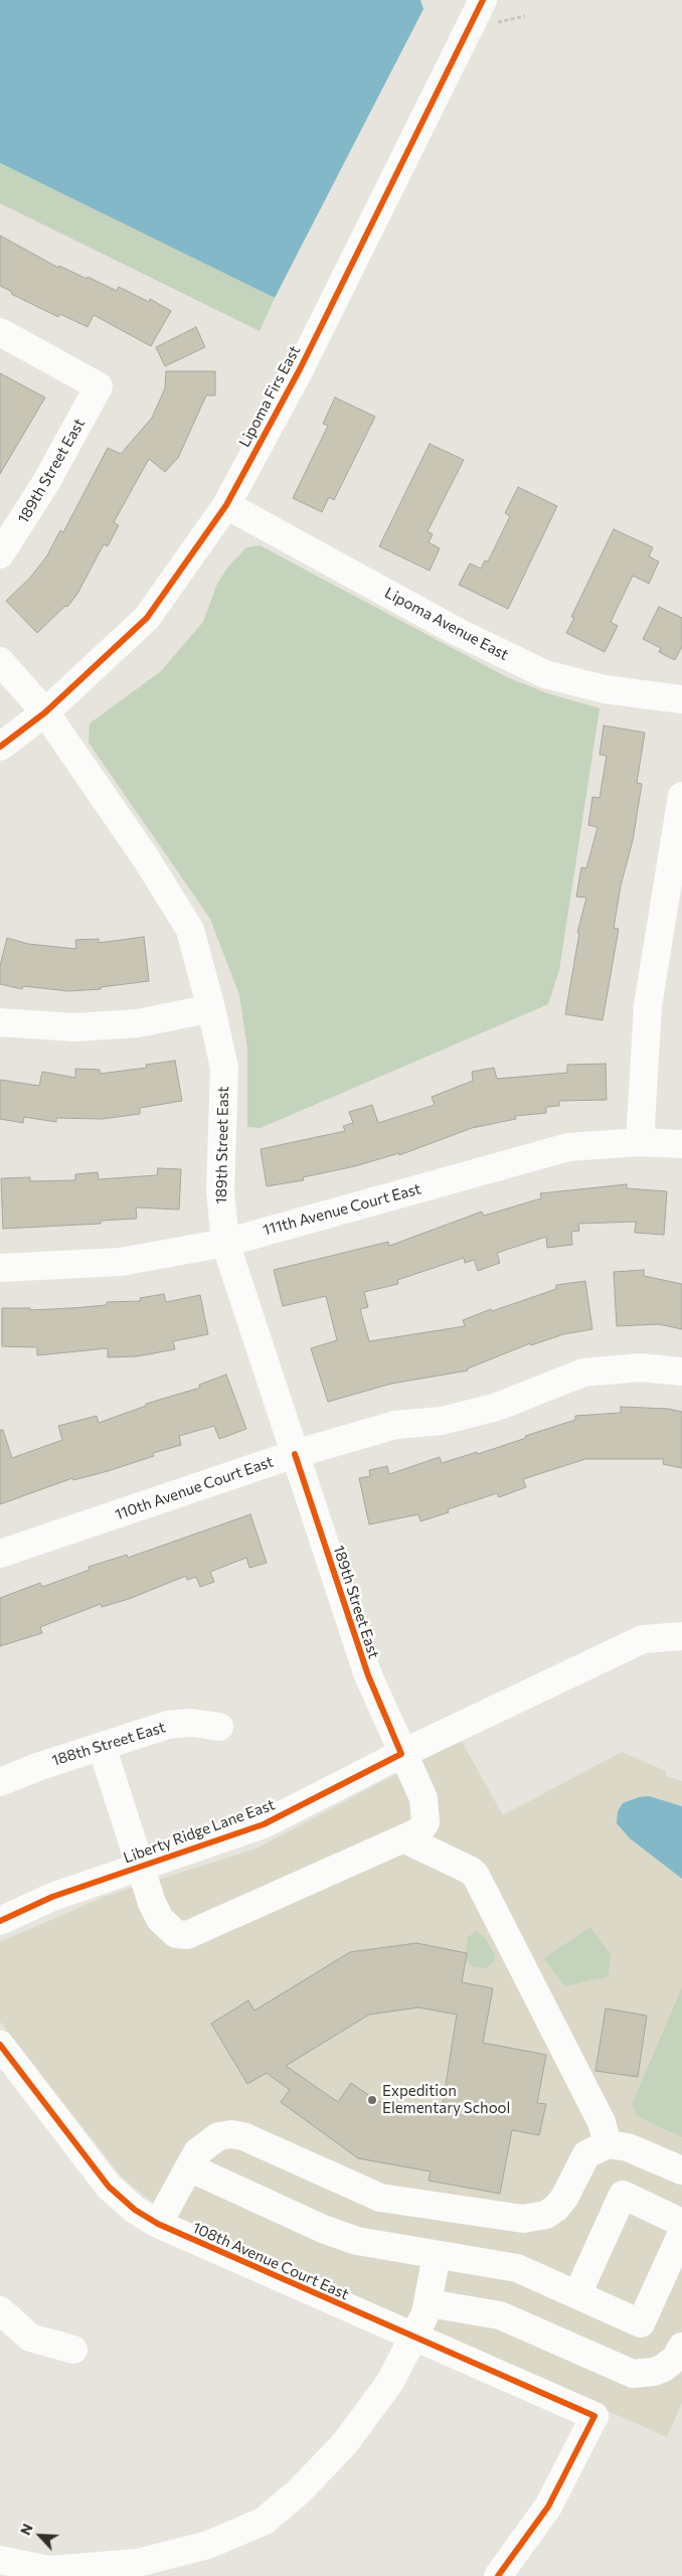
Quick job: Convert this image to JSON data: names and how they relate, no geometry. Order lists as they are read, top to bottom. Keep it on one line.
{"streets":{"street":["Lipoma Firs East","189th Street East","Lipoma Avenue East","111th Avenue Court East","110th Avenue Court East","188th Street East","Liberty Ridge Lane East","108th Avenue Court East"]},"crossings":[["Lipoma Firs East","189th Street East"],["Lipoma Firs East","Lipoma Avenue East"],["189th Street East","111th Avenue Court East"],["189th Street East","110th Avenue Court East"],["189th Street East","188th Street East"],["189th Street East","Liberty Ridge Lane East"]],"places":["Expedition Elementary School"],"north":"top left"}
